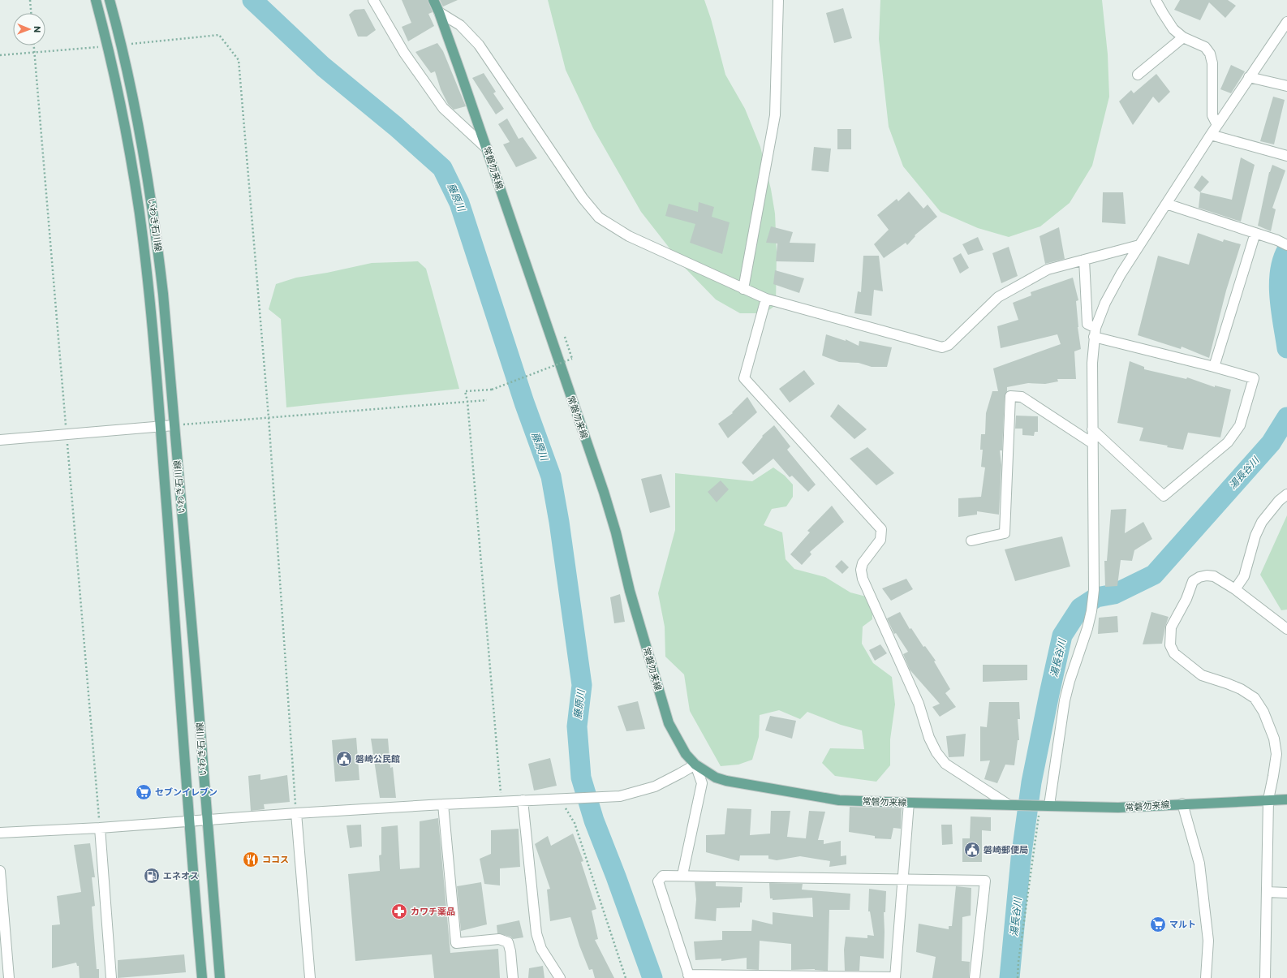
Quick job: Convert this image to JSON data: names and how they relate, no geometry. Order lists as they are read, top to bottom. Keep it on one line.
{"streets":{"main road":["常磐勿来線","いわき石川線"]},"water":["藤原川","湯長谷川"],"places":{"public building":["磐崎公民館","磐崎郵便局"],"supermarket":["セブンイレブン","マルト"],"restaurant":["ココス"],"fuel station":["エネオス"],"pharmacy":["カワチ薬品"]},"north":"right"}
